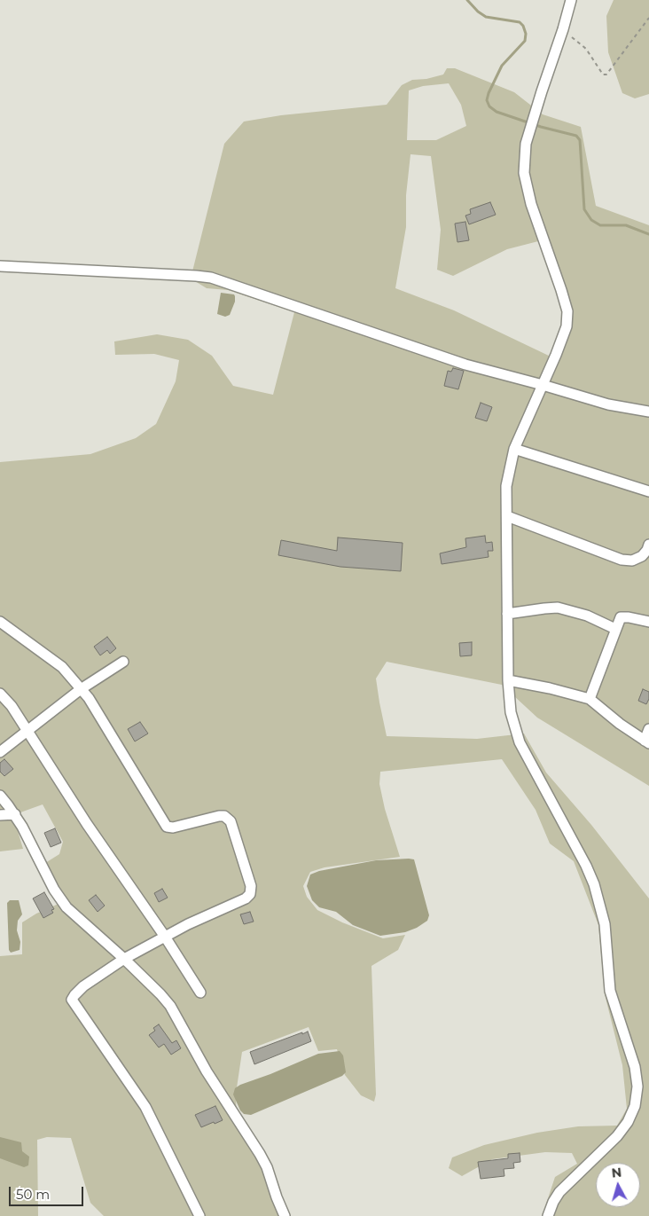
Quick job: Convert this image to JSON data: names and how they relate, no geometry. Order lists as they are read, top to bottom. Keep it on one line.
{"scale_bar":"50 m","north":"top"}
